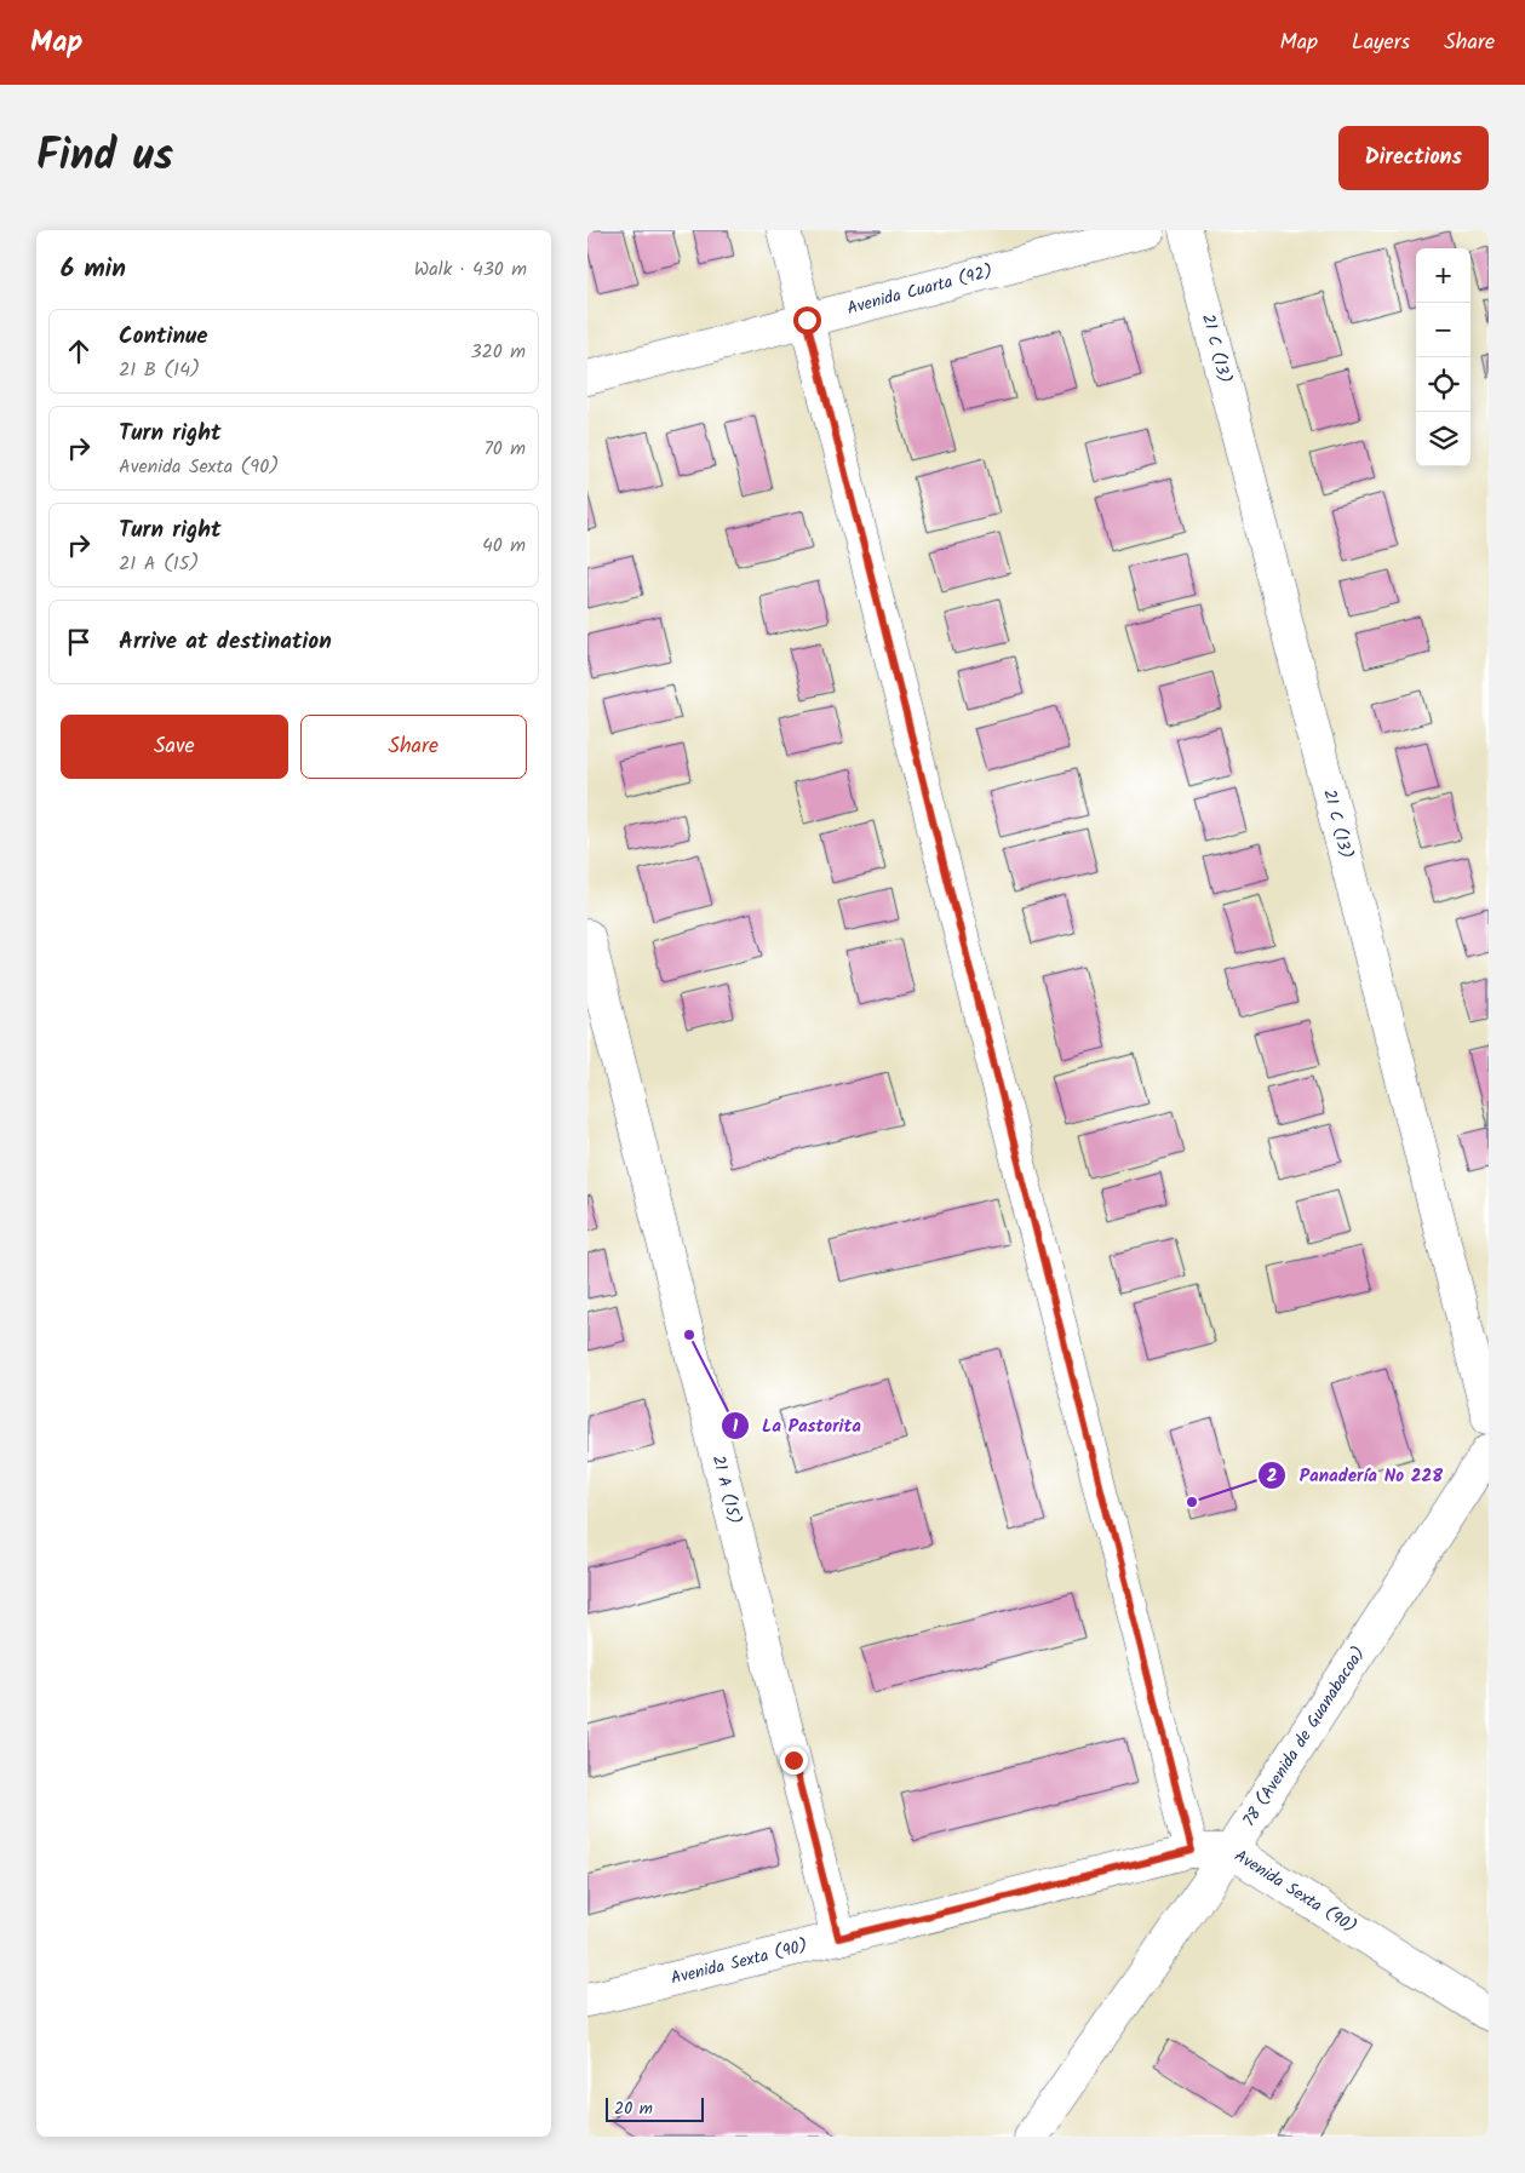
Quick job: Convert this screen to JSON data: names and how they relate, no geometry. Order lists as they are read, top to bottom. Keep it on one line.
{"streets":{"street":["Avenida Cuarta (92)","21 C (13)","21 A (15)","78 (Avenida de Guanabacoa)","Avenida Sexta (90)"]},"crossings":[["21 A (15)","Avenida Sexta (90)"],["78 (Avenida de Guanabacoa)","Avenida Sexta (90)"]],"places":["La Pastorita","Panadería No 228"],"scale_bar":"20 m","page":{"header":"Map","nav":["Map","Layers","Share"],"title":"Find us","buttons":["Directions",["Save","Share"]],"heading":["6 min","Walk · 430 m"],"map_buttons":["+","−"],"list":[["Continue","21 B (14)","320 m"],["Turn right","Avenida Sexta (90)","70 m"],["Turn right","21 A (15)","40 m"],"Arrive at destination"],"scale":"20 m"}}
